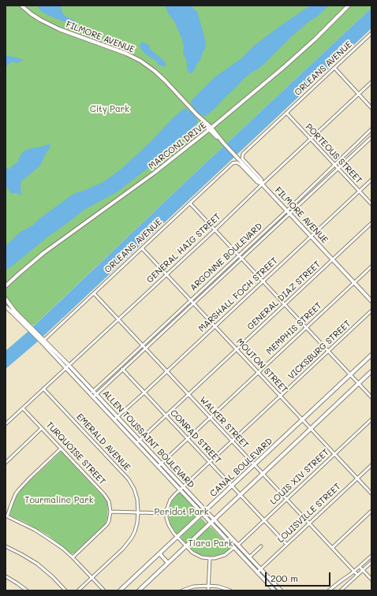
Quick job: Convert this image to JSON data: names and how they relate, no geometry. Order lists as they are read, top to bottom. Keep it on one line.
{"streets":{"main road":["FILMORE AVENUE","MARCONI DRIVE","ALLEN TOUSSAINT BOULEVARD","CANAL BOULEVARD"],"street":["ORLEANS AVENUE","PORTEOUS STREET","GENERAL HAIG STREET","ARGONNE BOULEVARD","MARSHALL FOCH STREET","GENERAL DIAZ STREET","MEMPHIS STREET","VICKSBURG STREET","MOUTON STREET","WALKER STREET","CONRAD STREET","EMERALD AVENUE","TURQUOISE STREET","LOUIS XIV STREET","LOUISVILLE STREET"]},"crossings":[["FILMORE AVENUE","ORLEANS AVENUE"],["FILMORE AVENUE","MARCONI DRIVE"],["FILMORE AVENUE","GENERAL HAIG STREET"],["FILMORE AVENUE","ARGONNE BOULEVARD"],["FILMORE AVENUE","MARSHALL FOCH STREET"],["FILMORE AVENUE","GENERAL DIAZ STREET"],["FILMORE AVENUE","MEMPHIS STREET"],["ORLEANS AVENUE","PORTEOUS STREET"],["ORLEANS AVENUE","GENERAL HAIG STREET"],["ORLEANS AVENUE","MOUTON STREET"],["ORLEANS AVENUE","WALKER STREET"],["ORLEANS AVENUE","ALLEN TOUSSAINT BOULEVARD"],["PORTEOUS STREET","GENERAL HAIG STREET"],["PORTEOUS STREET","ARGONNE BOULEVARD"],["PORTEOUS STREET","MARSHALL FOCH STREET"],["GENERAL HAIG STREET","MOUTON STREET"],["GENERAL HAIG STREET","WALKER STREET"],["GENERAL HAIG STREET","ALLEN TOUSSAINT BOULEVARD"],["GENERAL HAIG STREET","EMERALD AVENUE"],["GENERAL HAIG STREET","TURQUOISE STREET"],["ARGONNE BOULEVARD","MOUTON STREET"],["ARGONNE BOULEVARD","WALKER STREET"],["ARGONNE BOULEVARD","CONRAD STREET"],["ARGONNE BOULEVARD","ALLEN TOUSSAINT BOULEVARD"],["MARSHALL FOCH STREET","MOUTON STREET"],["MARSHALL FOCH STREET","WALKER STREET"],["MARSHALL FOCH STREET","CONRAD STREET"],["MARSHALL FOCH STREET","ALLEN TOUSSAINT BOULEVARD"],["GENERAL DIAZ STREET","MOUTON STREET"],["GENERAL DIAZ STREET","WALKER STREET"],["GENERAL DIAZ STREET","CONRAD STREET"],["GENERAL DIAZ STREET","ALLEN TOUSSAINT BOULEVARD"],["MEMPHIS STREET","MOUTON STREET"],["MEMPHIS STREET","WALKER STREET"],["MEMPHIS STREET","CONRAD STREET"],["MEMPHIS STREET","ALLEN TOUSSAINT BOULEVARD"],["VICKSBURG STREET","MOUTON STREET"],["VICKSBURG STREET","WALKER STREET"],["VICKSBURG STREET","CONRAD STREET"],["VICKSBURG STREET","ALLEN TOUSSAINT BOULEVARD"],["MOUTON STREET","CANAL BOULEVARD"],["MOUTON STREET","LOUIS XIV STREET"],["MOUTON STREET","LOUISVILLE STREET"],["WALKER STREET","CANAL BOULEVARD"],["WALKER STREET","LOUIS XIV STREET"],["WALKER STREET","LOUISVILLE STREET"],["CONRAD STREET","CANAL BOULEVARD"],["CONRAD STREET","LOUIS XIV STREET"],["CONRAD STREET","LOUISVILLE STREET"],["ALLEN TOUSSAINT BOULEVARD","CANAL BOULEVARD"],["ALLEN TOUSSAINT BOULEVARD","LOUIS XIV STREET"],["ALLEN TOUSSAINT BOULEVARD","LOUISVILLE STREET"]],"parks":["City Park","Tourmaline Park","Peridot Park","Tiara Park"],"scale_bar":"200 m"}
